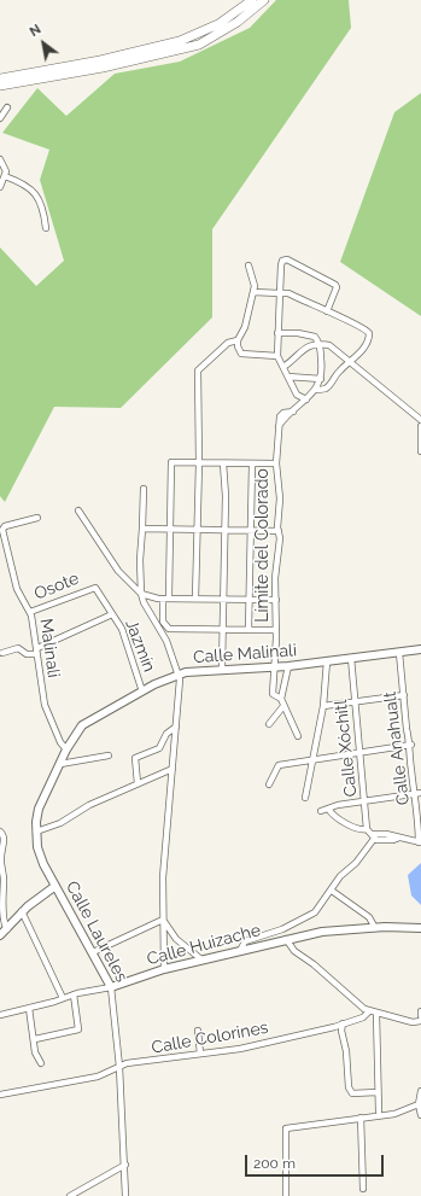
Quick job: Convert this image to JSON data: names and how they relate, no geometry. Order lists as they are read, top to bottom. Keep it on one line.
{"streets":{"street":["Límite del Colorado","Osote","Jazmín","Malinali","Calle Malinali","Calle Xóchitl","Calle Anahualt","Calle Laureles","Calle Huizache","Calle Colorines"]},"crossings":[["Límite del Colorado","Calle Malinali"],["Osote","Jazmín"],["Osote","Malinali"],["Jazmín","Calle Malinali"],["Malinali","Calle Malinali"],["Malinali","Calle Laureles"],["Calle Malinali","Calle Xóchitl"],["Calle Malinali","Calle Anahualt"],["Calle Malinali","Calle Laureles"],["Calle Laureles","Calle Huizache"],["Calle Laureles","Calle Colorines"]],"scale_bar":"200 m","north":"top left"}
